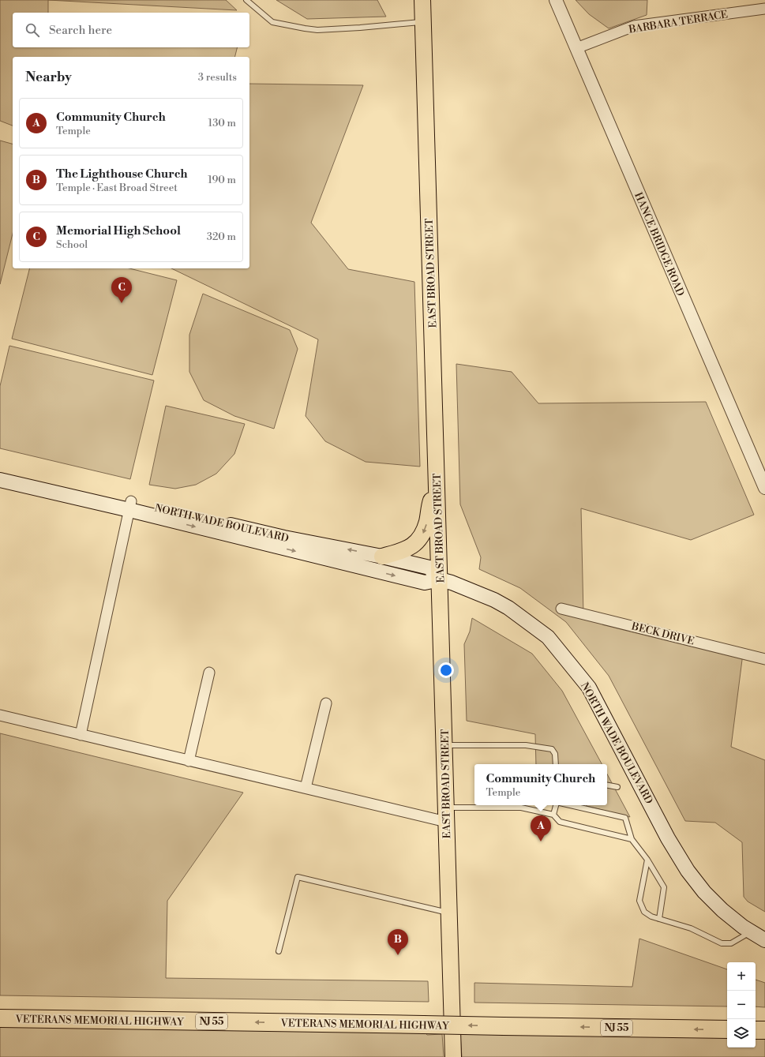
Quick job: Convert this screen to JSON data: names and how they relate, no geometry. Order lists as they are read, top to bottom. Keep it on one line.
{"streets":{"highway":["VETERANS MEMORIAL HIGHWAY","NJ 55"],"main road":["EAST BROAD STREET","NORTH WADE BOULEVARD"],"street":["BARBARA TERRACE","HANCE BRIDGE ROAD","BECK DRIVE"]},"crossings":[["BARBARA TERRACE","HANCE BRIDGE ROAD"],["EAST BROAD STREET","NORTH WADE BOULEVARD"]],"one_way":["VETERANS MEMORIAL HIGHWAY"],"page":{"search":"Search here","heading":["Nearby","3 results"],"list":[{"mark":"A","name":"Community Church","note":"Temple","value":"130 m"},{"mark":"B","name":"The Lighthouse Church","note":"Temple · East Broad Street","value":"190 m"},{"mark":"C","name":"Memorial High School","note":"School","value":"320 m"}],"pins":["C","A","B"],"popup":["Community Church","Temple"],"map_buttons":["+","−"]}}
